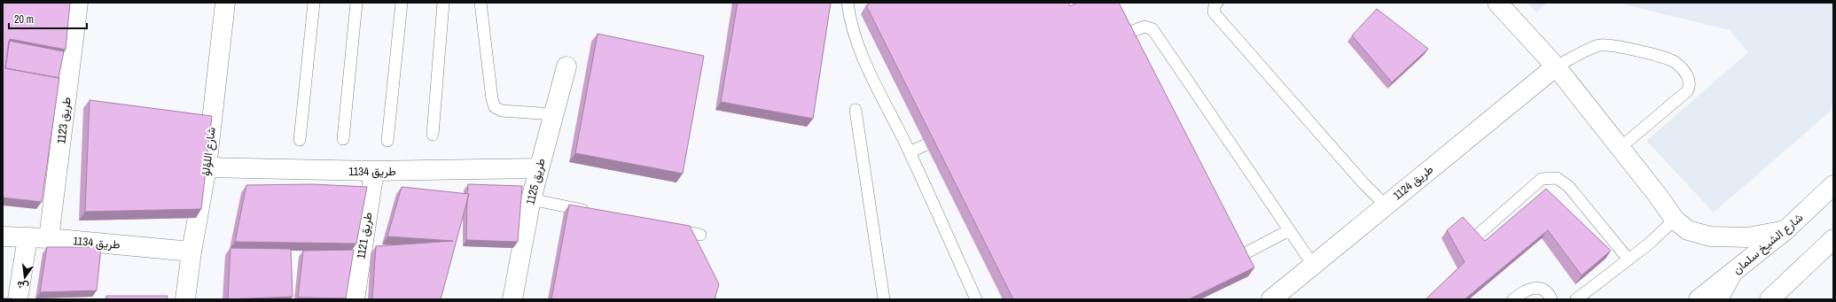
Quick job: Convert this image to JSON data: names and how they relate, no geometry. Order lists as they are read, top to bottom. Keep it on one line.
{"streets":{"street":["طريق 1123","شارع اللؤلؤ","طريق 1134","طريق 1125","طريق 1124","طريق 1121","شارع الشيخ سلمان"]},"crossings":[["طريق 1123","طريق 1134"],["شارع اللؤلؤ","طريق 1134"],["طريق 1134","طريق 1125"],["طريق 1134","طريق 1121"]],"scale_bar":"20 m","north":"bottom"}
